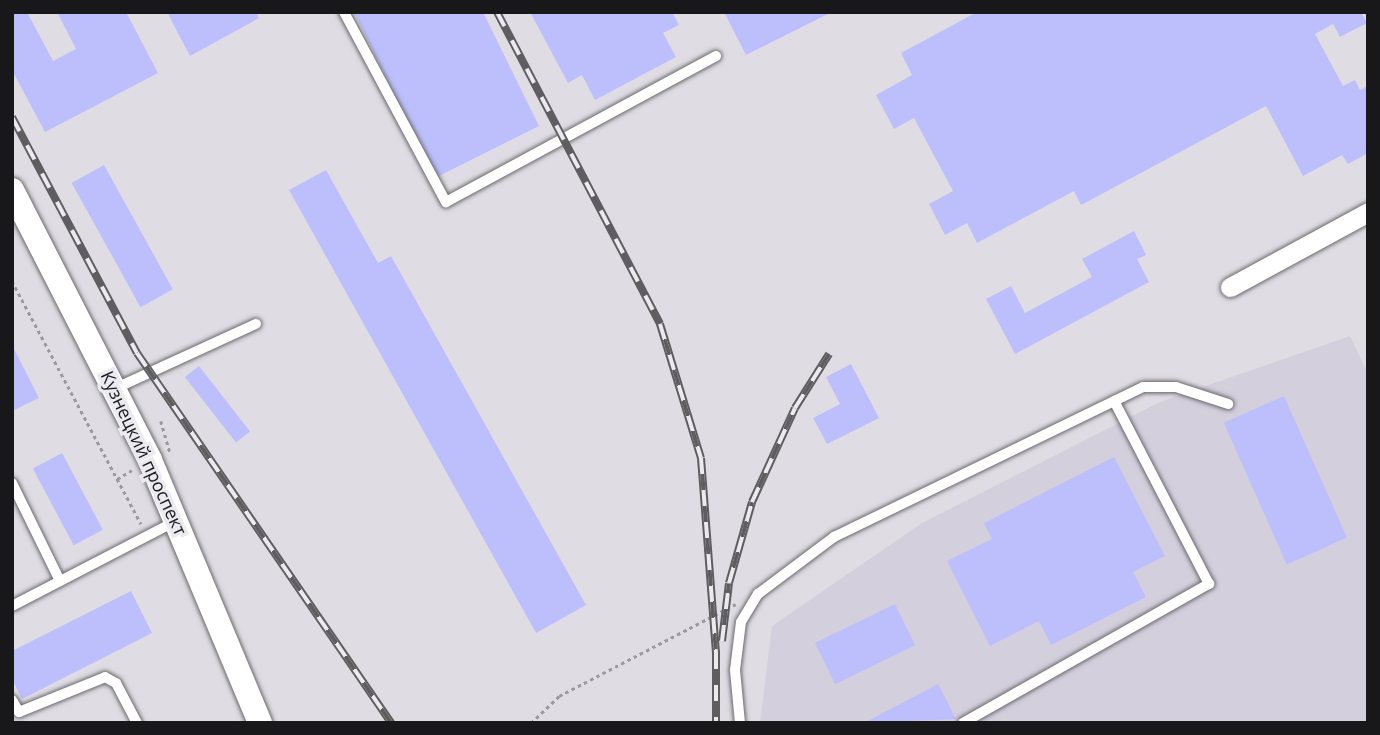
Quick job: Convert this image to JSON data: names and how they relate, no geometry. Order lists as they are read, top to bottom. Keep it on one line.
{"streets":{"street":["Кузнецкий проспект"]}}
